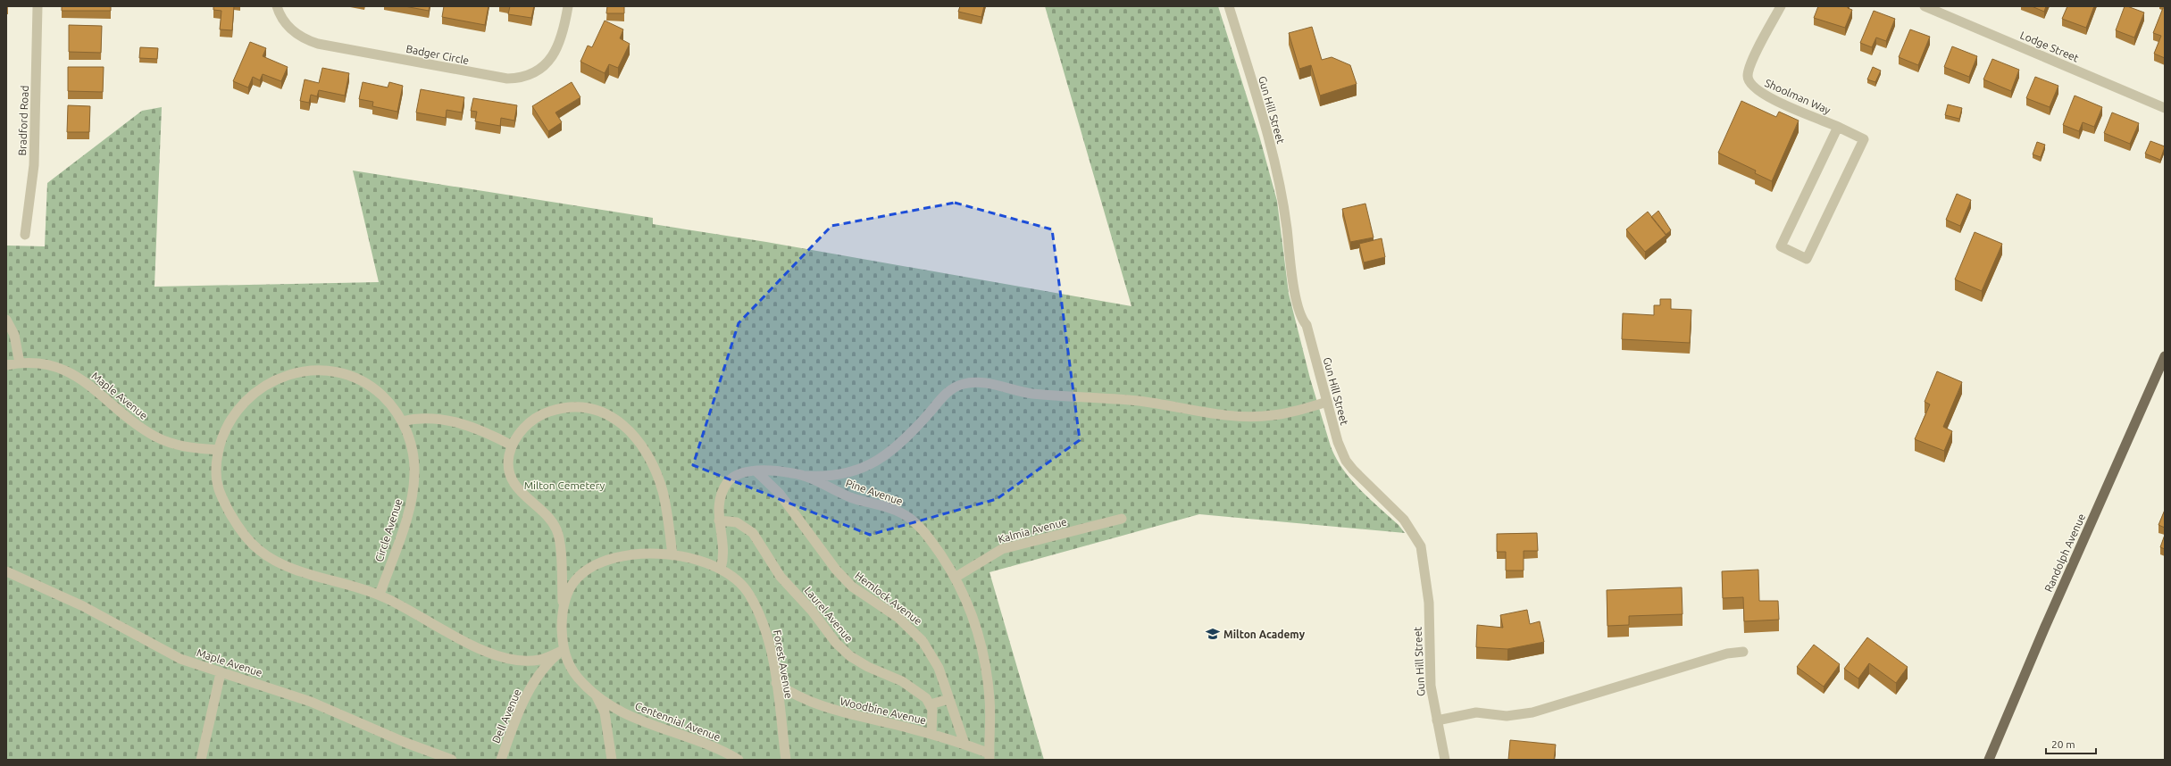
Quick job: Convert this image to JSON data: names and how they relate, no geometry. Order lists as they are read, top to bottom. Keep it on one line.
{"streets":{"main road":["Randolph Avenue"],"street":["Lodge Street","Badger Circle","Shoolman Way","Gun Hill Street","Bradford Road","Maple Avenue","Pine Avenue","Circle Avenue","Kalmia Avenue","Hemlock Avenue","Laurel Avenue","Forest Avenue","Woodbine Avenue","Dell Avenue","Centennial Avenue"]},"crossings":[["Maple Avenue","Circle Avenue"],["Pine Avenue","Kalmia Avenue"],["Pine Avenue","Hemlock Avenue"],["Pine Avenue","Laurel Avenue"],["Pine Avenue","Forest Avenue"],["Pine Avenue","Woodbine Avenue"],["Pine Avenue","Centennial Avenue"],["Circle Avenue","Dell Avenue"],["Circle Avenue","Centennial Avenue"],["Hemlock Avenue","Woodbine Avenue"],["Forest Avenue","Woodbine Avenue"],["Forest Avenue","Centennial Avenue"],["Dell Avenue","Centennial Avenue"]],"parks":["Milton Cemetery"],"places":{"school or university":["Milton Academy"]},"scale_bar":"20 m"}
